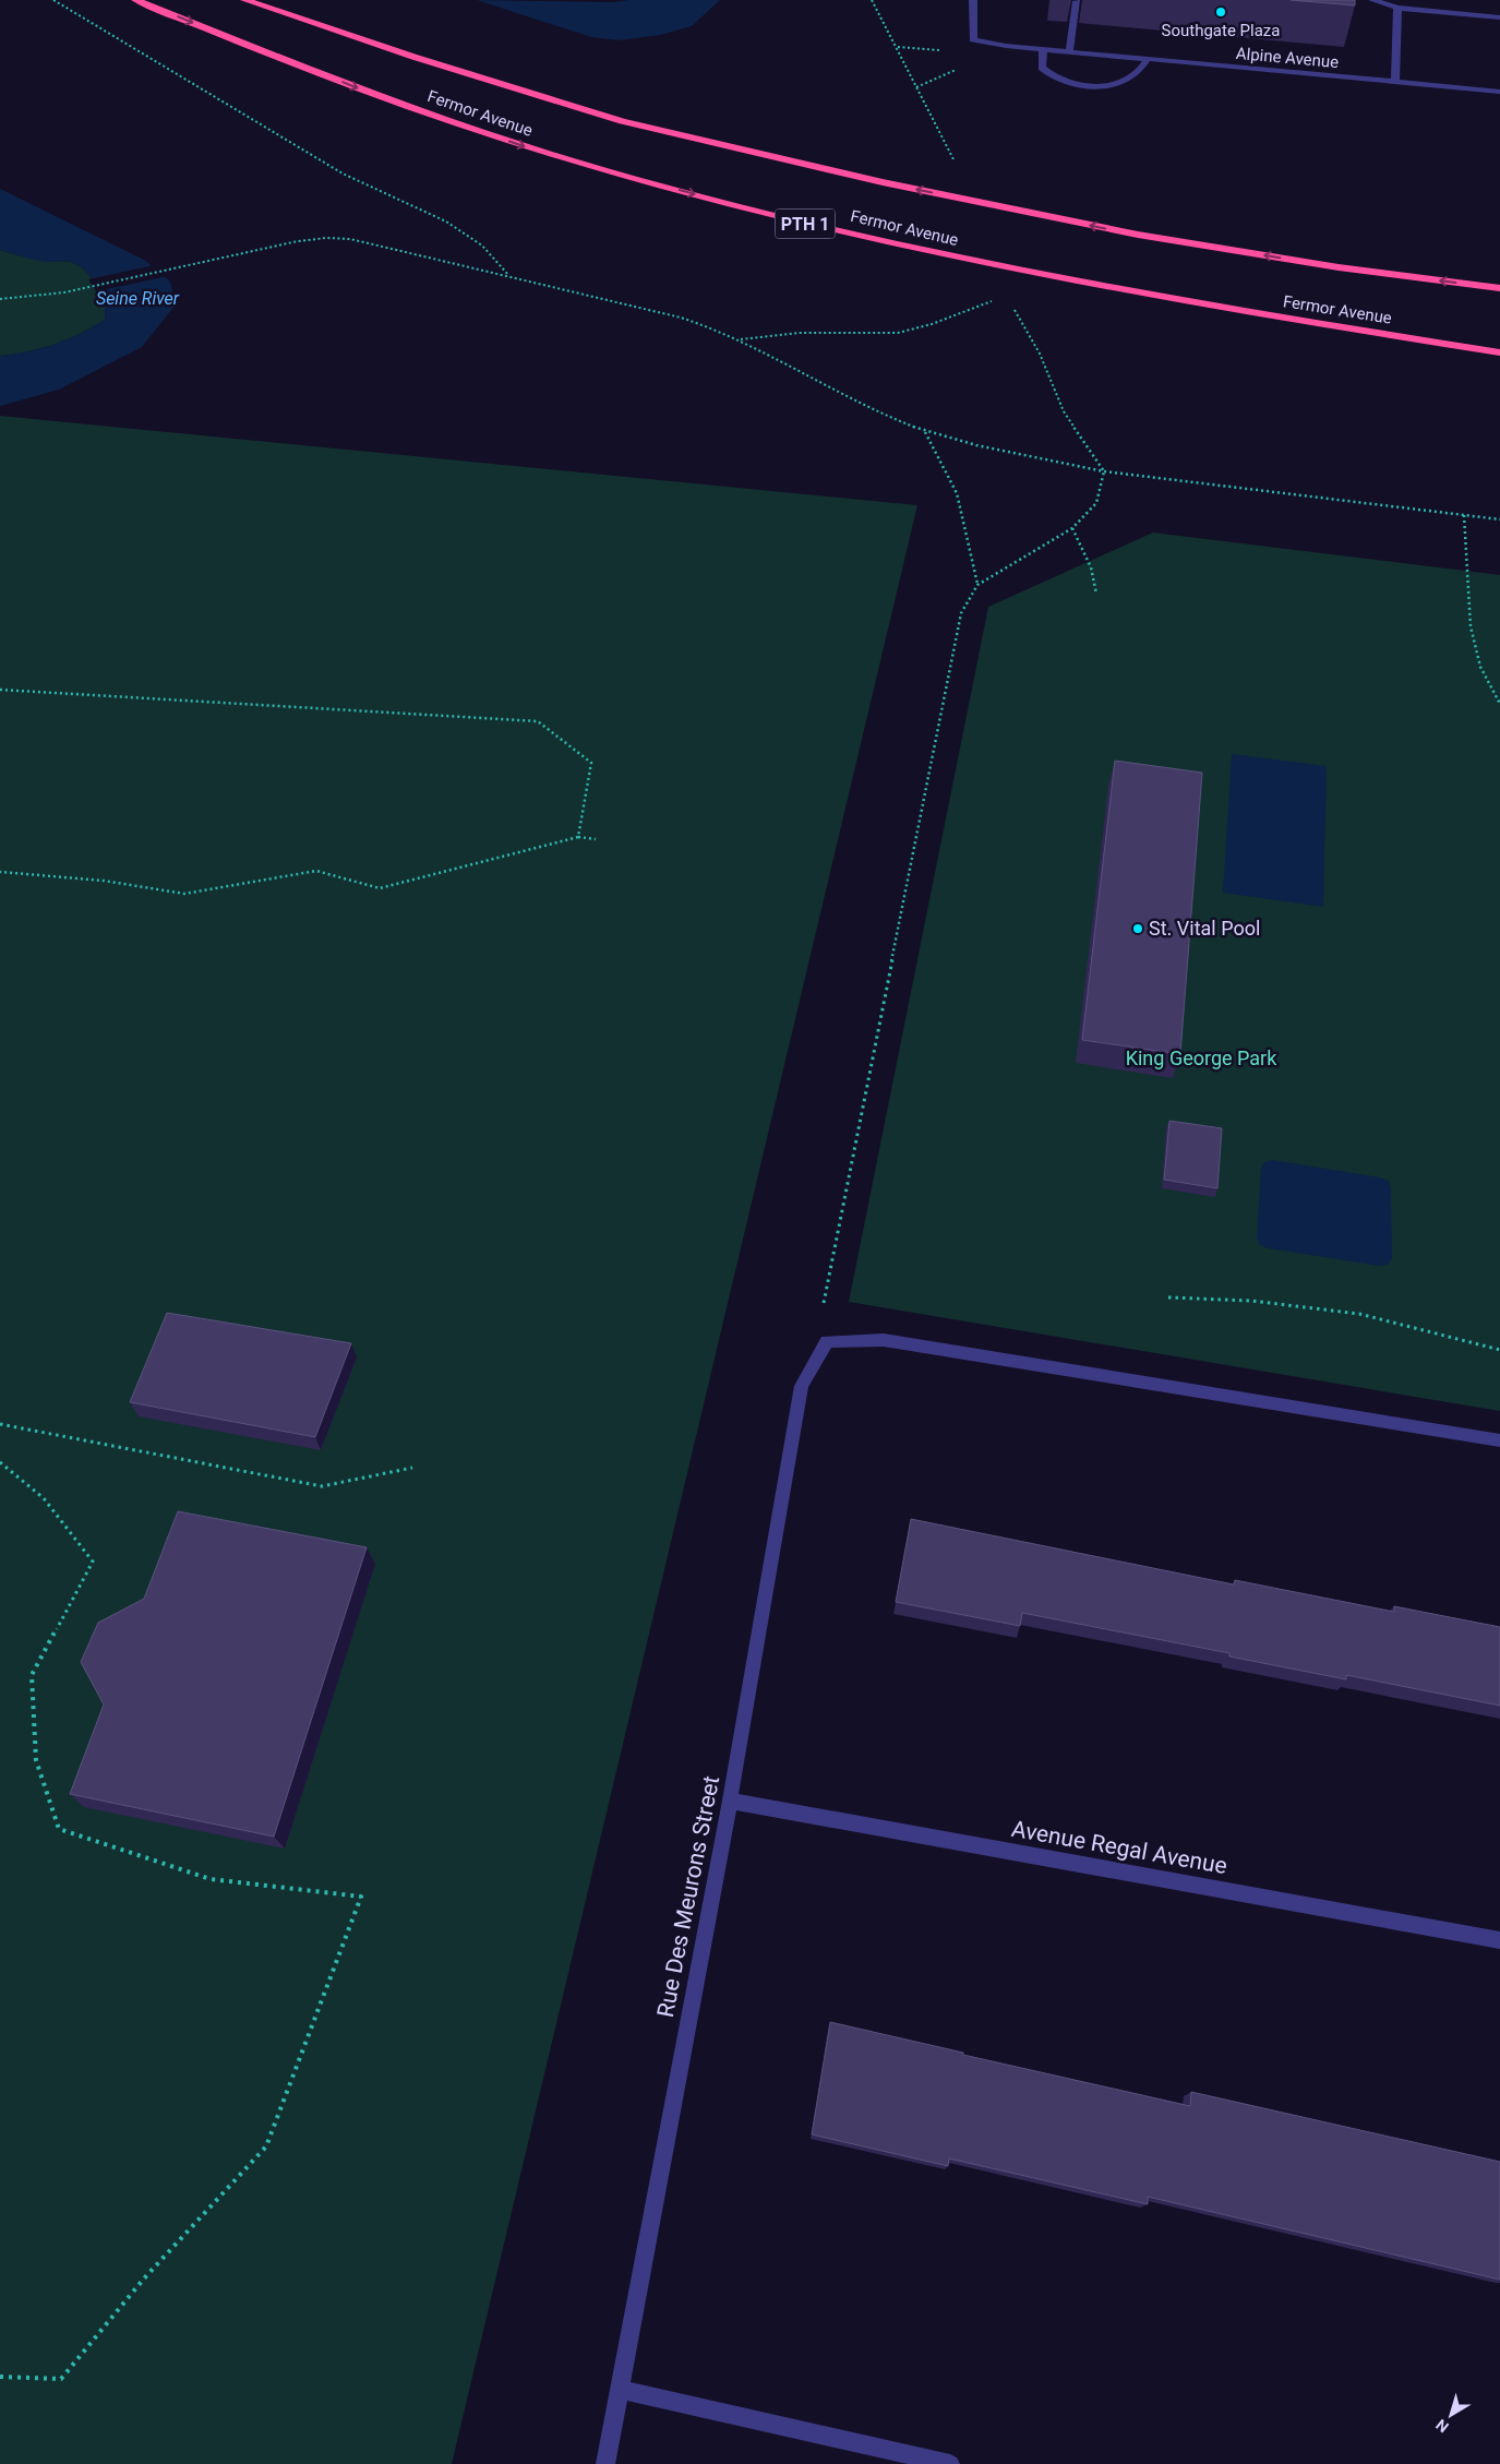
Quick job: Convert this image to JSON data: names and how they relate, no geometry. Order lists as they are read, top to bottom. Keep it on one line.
{"streets":{"highway":["Fermor Avenue","PTH 1"],"street":["Alpine Avenue","Avenue Regal Avenue","Rue Des Meurons Street"]},"crossings":[["Avenue Regal Avenue","Rue Des Meurons Street"]],"water":["Seine River"],"parks":["King George Park"],"places":["Southgate Plaza","St. Vital Pool"],"north":"bottom left"}
